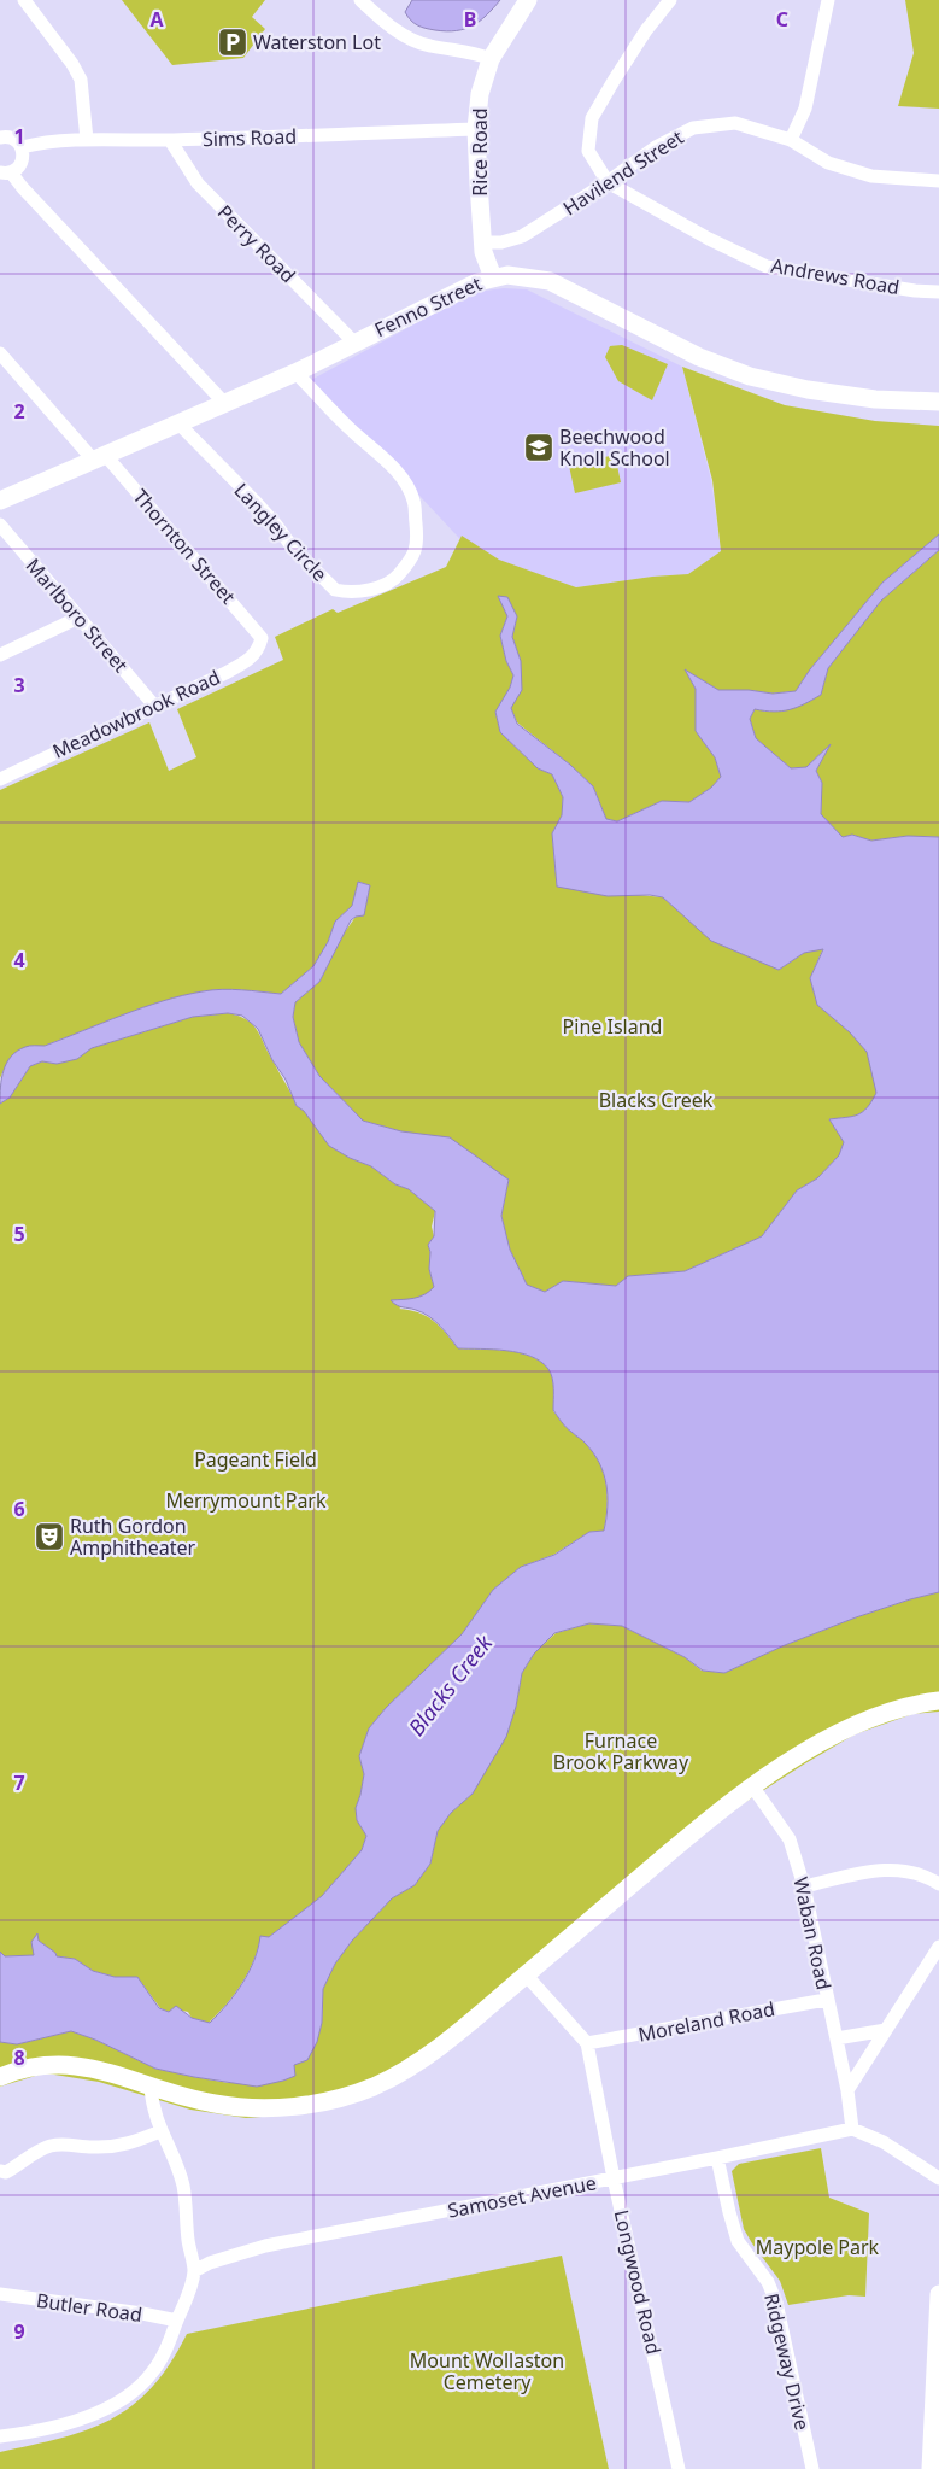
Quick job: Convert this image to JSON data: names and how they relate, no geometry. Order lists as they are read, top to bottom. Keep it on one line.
{"streets":{"street":["Sims Road","Rice Road","Havilend Street","Perry Road","Andrews Road","Fenno Street","Langley Circle","Thornton Street","Marlboro Street","Meadowbrook Road","Waban Road","Moreland Road","Samoset Avenue","Longwood Road","Butler Road","Ridgeway Drive"]},"crossings":[["Sims Road","Rice Road"],["Sims Road","Perry Road"],["Rice Road","Havilend Street"],["Rice Road","Fenno Street"],["Havilend Street","Andrews Road"],["Perry Road","Fenno Street"],["Fenno Street","Langley Circle"],["Fenno Street","Thornton Street"],["Thornton Street","Meadowbrook Road"],["Marlboro Street","Meadowbrook Road"],["Waban Road","Moreland Road"],["Moreland Road","Longwood Road"],["Samoset Avenue","Longwood Road"],["Samoset Avenue","Ridgeway Drive"]],"water":["Blacks Creek"],"parks":["Pine Island","Blacks Creek","Pageant Field","Merrymount Park","Furnace Brook Parkway","Maypole Park","Mount Wollaston Cemetery"],"places":{"parking":["Waterston Lot"],"school or university":["Beechwood Knoll School"],"theatre":["Ruth Gordon Amphitheater"]},"grid":{"columns":["A","B","C"],"rows":["1","2","3","4","5","6","7","8","9"]}}
